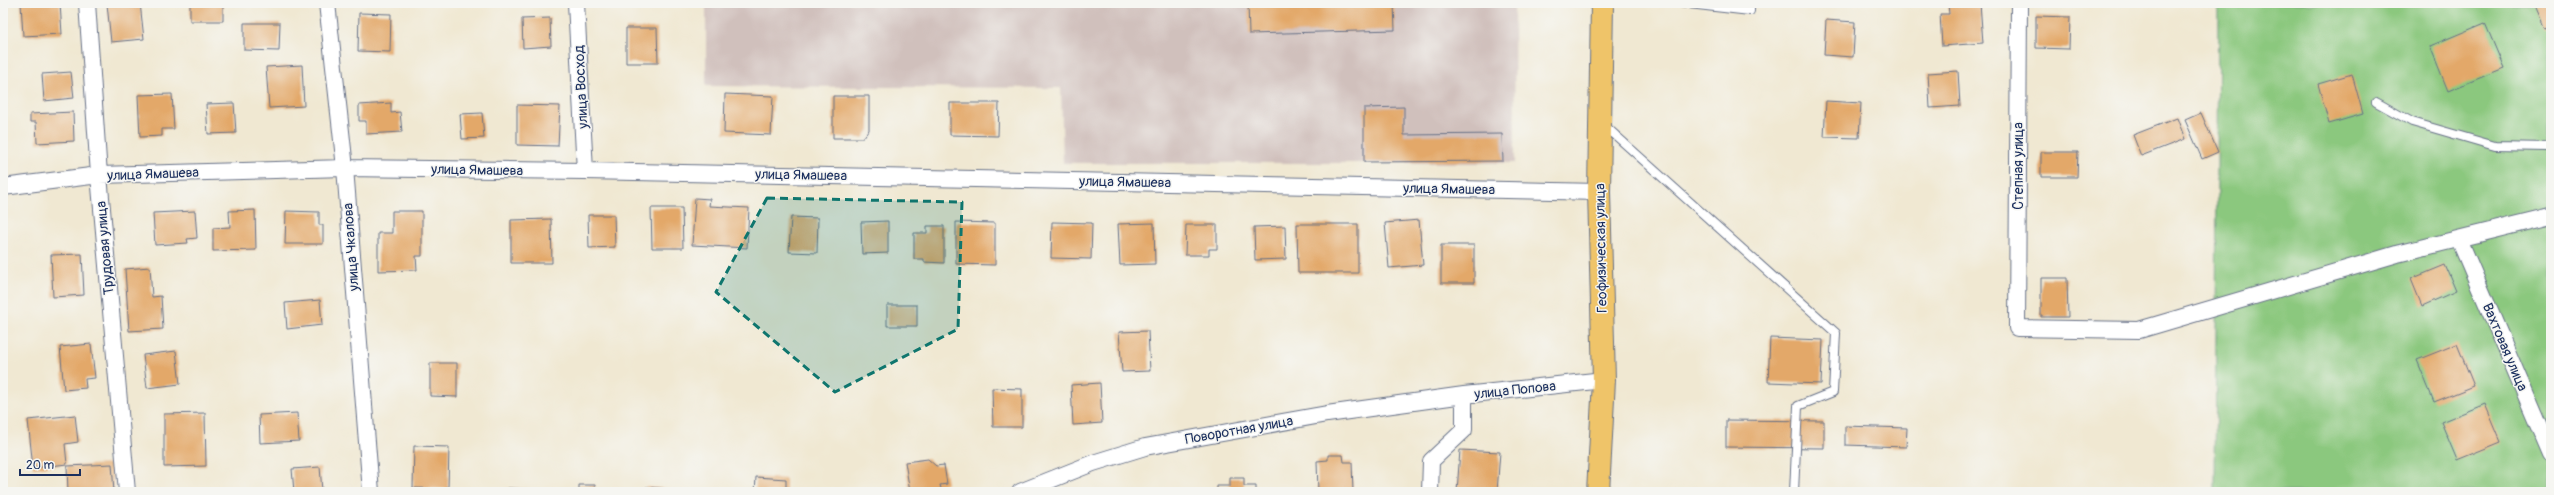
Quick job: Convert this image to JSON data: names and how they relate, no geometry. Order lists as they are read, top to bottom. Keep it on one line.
{"streets":{"main road":["Геофизическая улица"],"street":["улица Восход","Степная улица","улица Ямашева","улица Чкалова","Трудовая улица","Вахтовая улица","улица Попова","Поворотная улица"]},"crossings":[["улица Восход","улица Ямашева"],["Степная улица","Вахтовая улица"],["улица Ямашева","улица Чкалова"],["улица Ямашева","Трудовая улица"],["улица Ямашева","Геофизическая улица"],["Геофизическая улица","улица Попова"],["улица Попова","Поворотная улица"]],"scale_bar":"20 m"}
